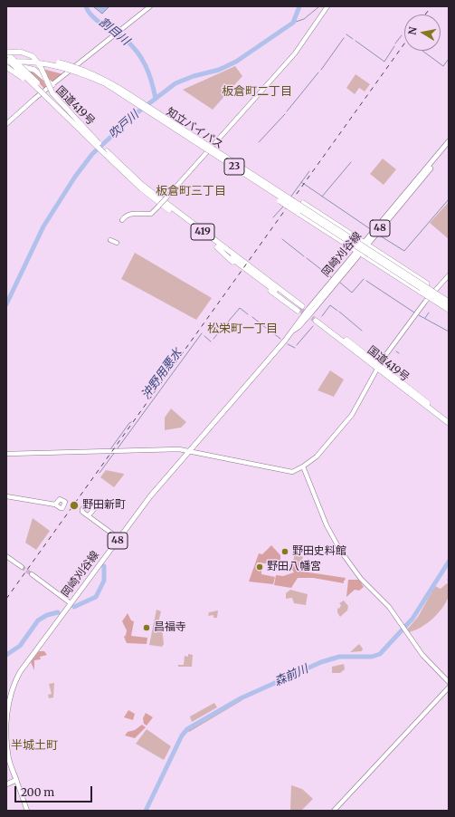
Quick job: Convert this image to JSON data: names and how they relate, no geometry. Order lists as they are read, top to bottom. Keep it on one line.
{"streets":{"highway":["国道419号","知立バイパス","23","419"],"main road":["48","岡崎刈谷線"]},"crossings":[["国道419号","知立バイパス"]],"districts":["板倉町二丁目","板倉町三丁目","松栄町一丁目","半城土町"],"water":["割目川","吹戸川","沖野用悪水","森前川"],"places":["野田新町","野田史料館","野田八幡宮","昌福寺"],"scale_bar":"200 m","north":"left"}
